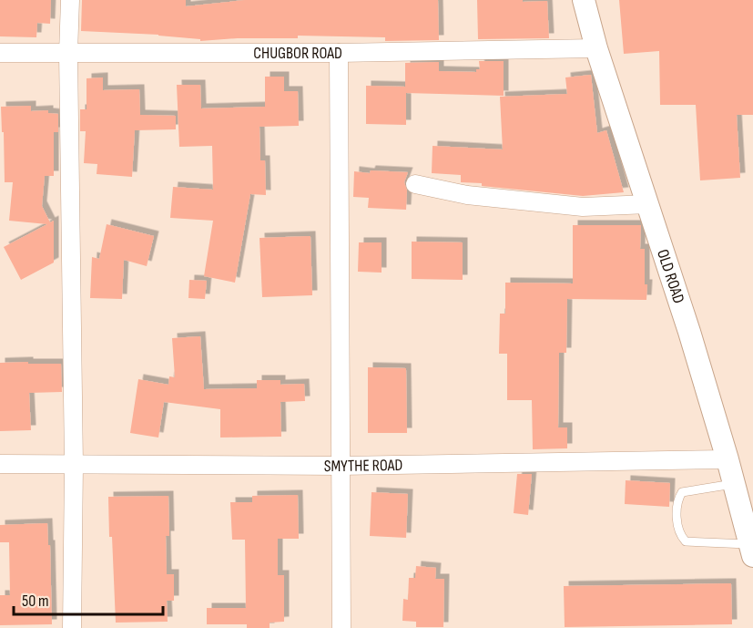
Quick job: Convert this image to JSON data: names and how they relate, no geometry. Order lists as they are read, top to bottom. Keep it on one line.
{"streets":{"street":["CHUGBOR ROAD","OLD ROAD","SMYTHE ROAD"]},"crossings":[["CHUGBOR ROAD","OLD ROAD"],["OLD ROAD","SMYTHE ROAD"]],"scale_bar":"50 m"}
